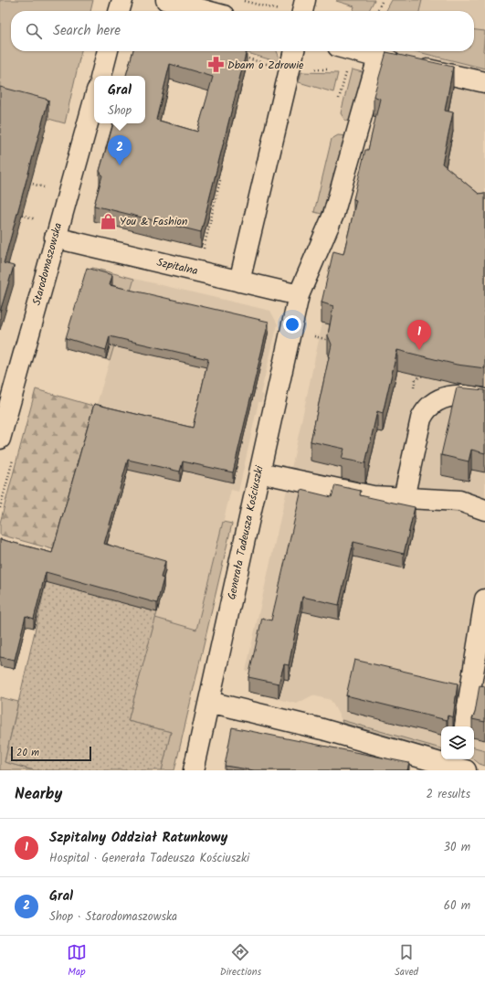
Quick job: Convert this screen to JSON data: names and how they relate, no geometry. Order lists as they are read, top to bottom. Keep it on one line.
{"streets":{"street":["Starodomaszowska","Szpitalna","Generała Tadeusza Kościuszki"]},"crossings":[["Starodomaszowska","Szpitalna"],["Szpitalna","Generała Tadeusza Kościuszki"]],"places":{"pharmacy":["Dbam o Zdrowie"],"shop":["You & Fashion"]},"scale_bar":"20 m","page":{"search":"Search here","popup":["Gral","Shop"],"pins":["2","1"],"scale":"20 m","heading":["Nearby","2 results"],"list":[{"mark":"1","name":"Szpitalny Oddział Ratunkowy","note":"Hospital · Generała Tadeusza Kościuszki","value":"30 m"},{"mark":"2","name":"Gral","note":"Shop · Starodomaszowska","value":"60 m"}],"nav":["Map","Directions","Saved"]}}
